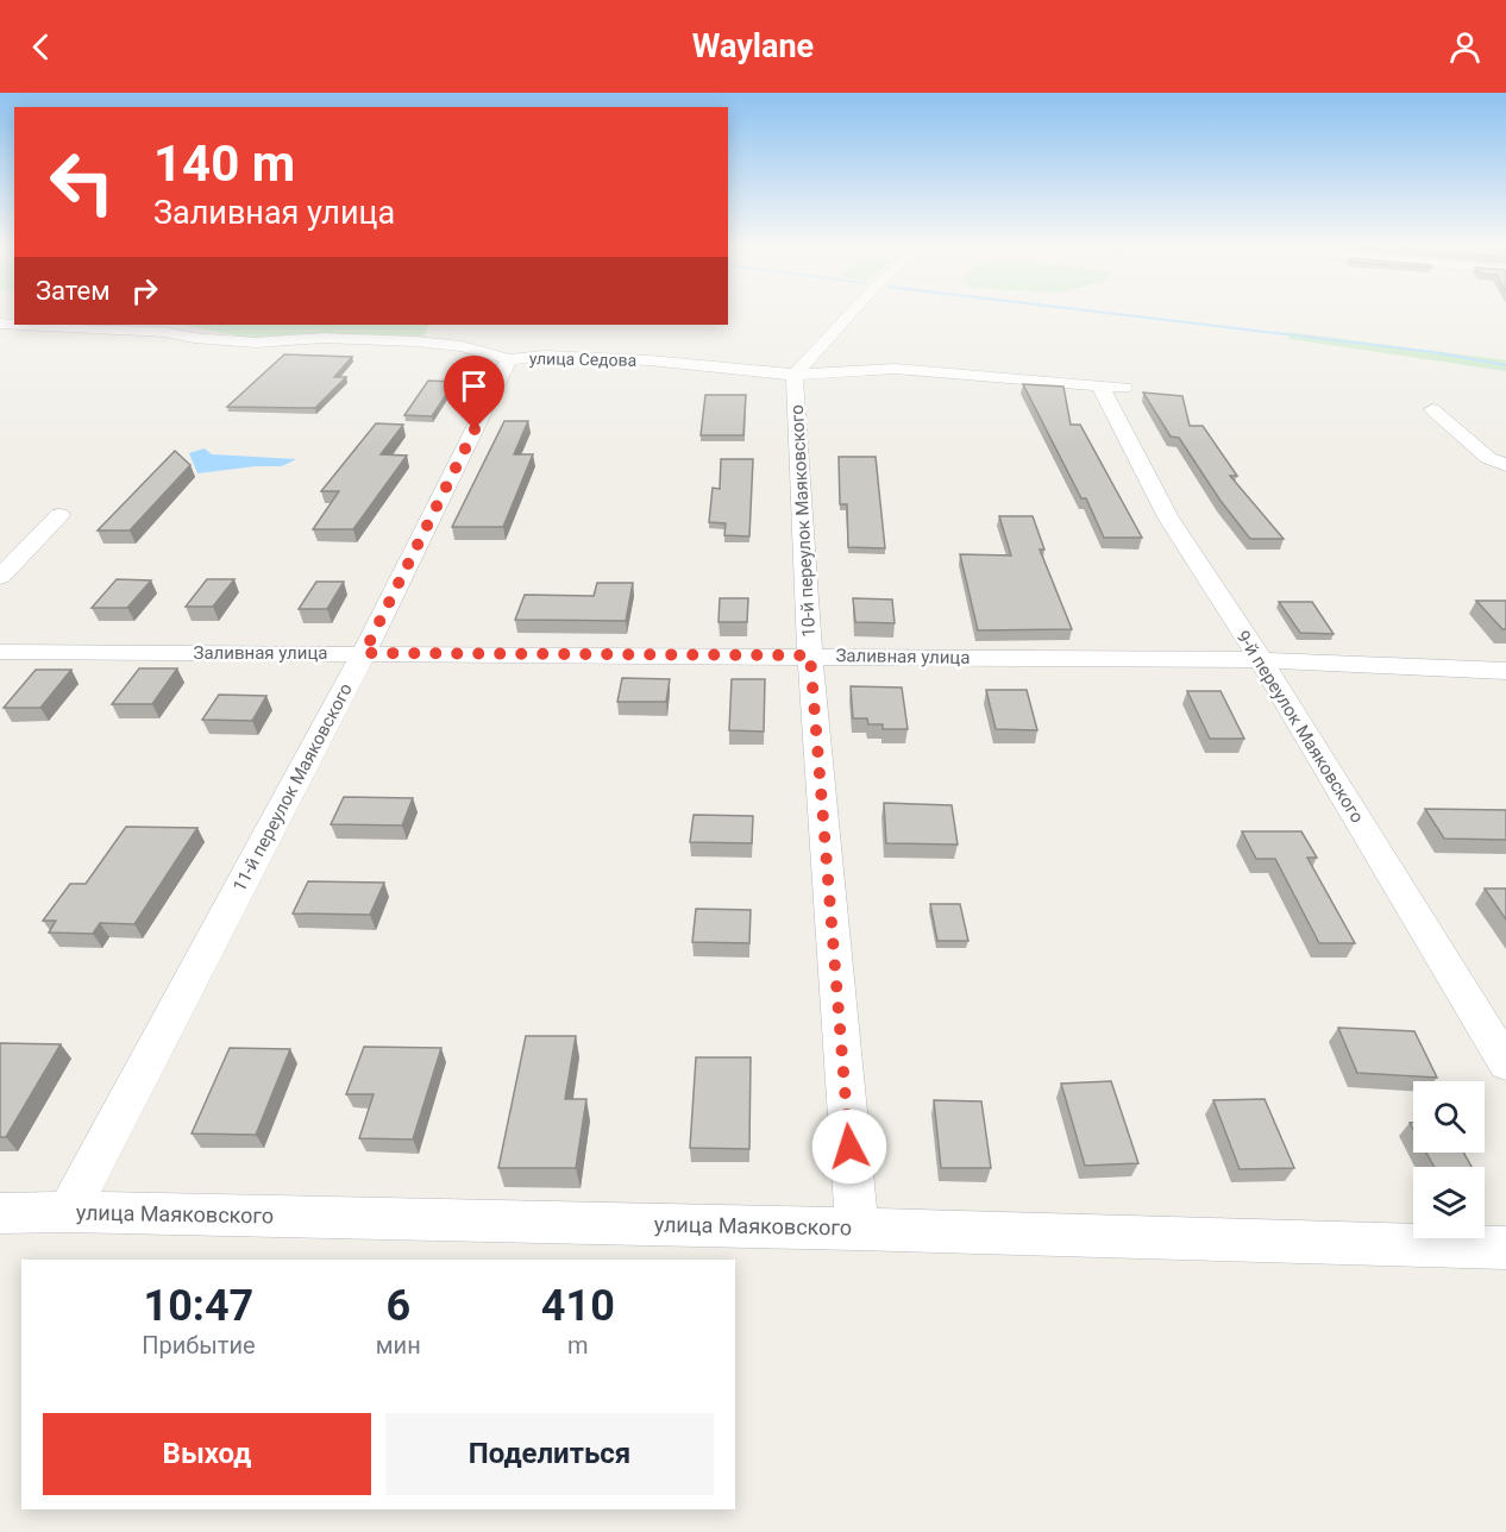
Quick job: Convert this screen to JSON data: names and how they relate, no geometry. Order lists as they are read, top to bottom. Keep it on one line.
{"streets":{"street":["улица Седова","10-й переулок Маяковского","Заливная улица","9-й переулок Маяковского","11-й переулок Маяковского","улица Маяковского"]},"crossings":[["улица Седова","10-й переулок Маяковского"],["улица Седова","9-й переулок Маяковского"],["улица Седова","11-й переулок Маяковского"],["10-й переулок Маяковского","Заливная улица"],["10-й переулок Маяковского","улица Маяковского"],["Заливная улица","9-й переулок Маяковского"],["Заливная улица","11-й переулок Маяковского"],["11-й переулок Маяковского","улица Маяковского"]],"page":{"header":"Waylane","turn":["140 m","Заливная улица"],"then":"Затем","eta":["10:47","Прибытие","6","мин","410","m"],"buttons":["Выход","Поделиться"]}}
